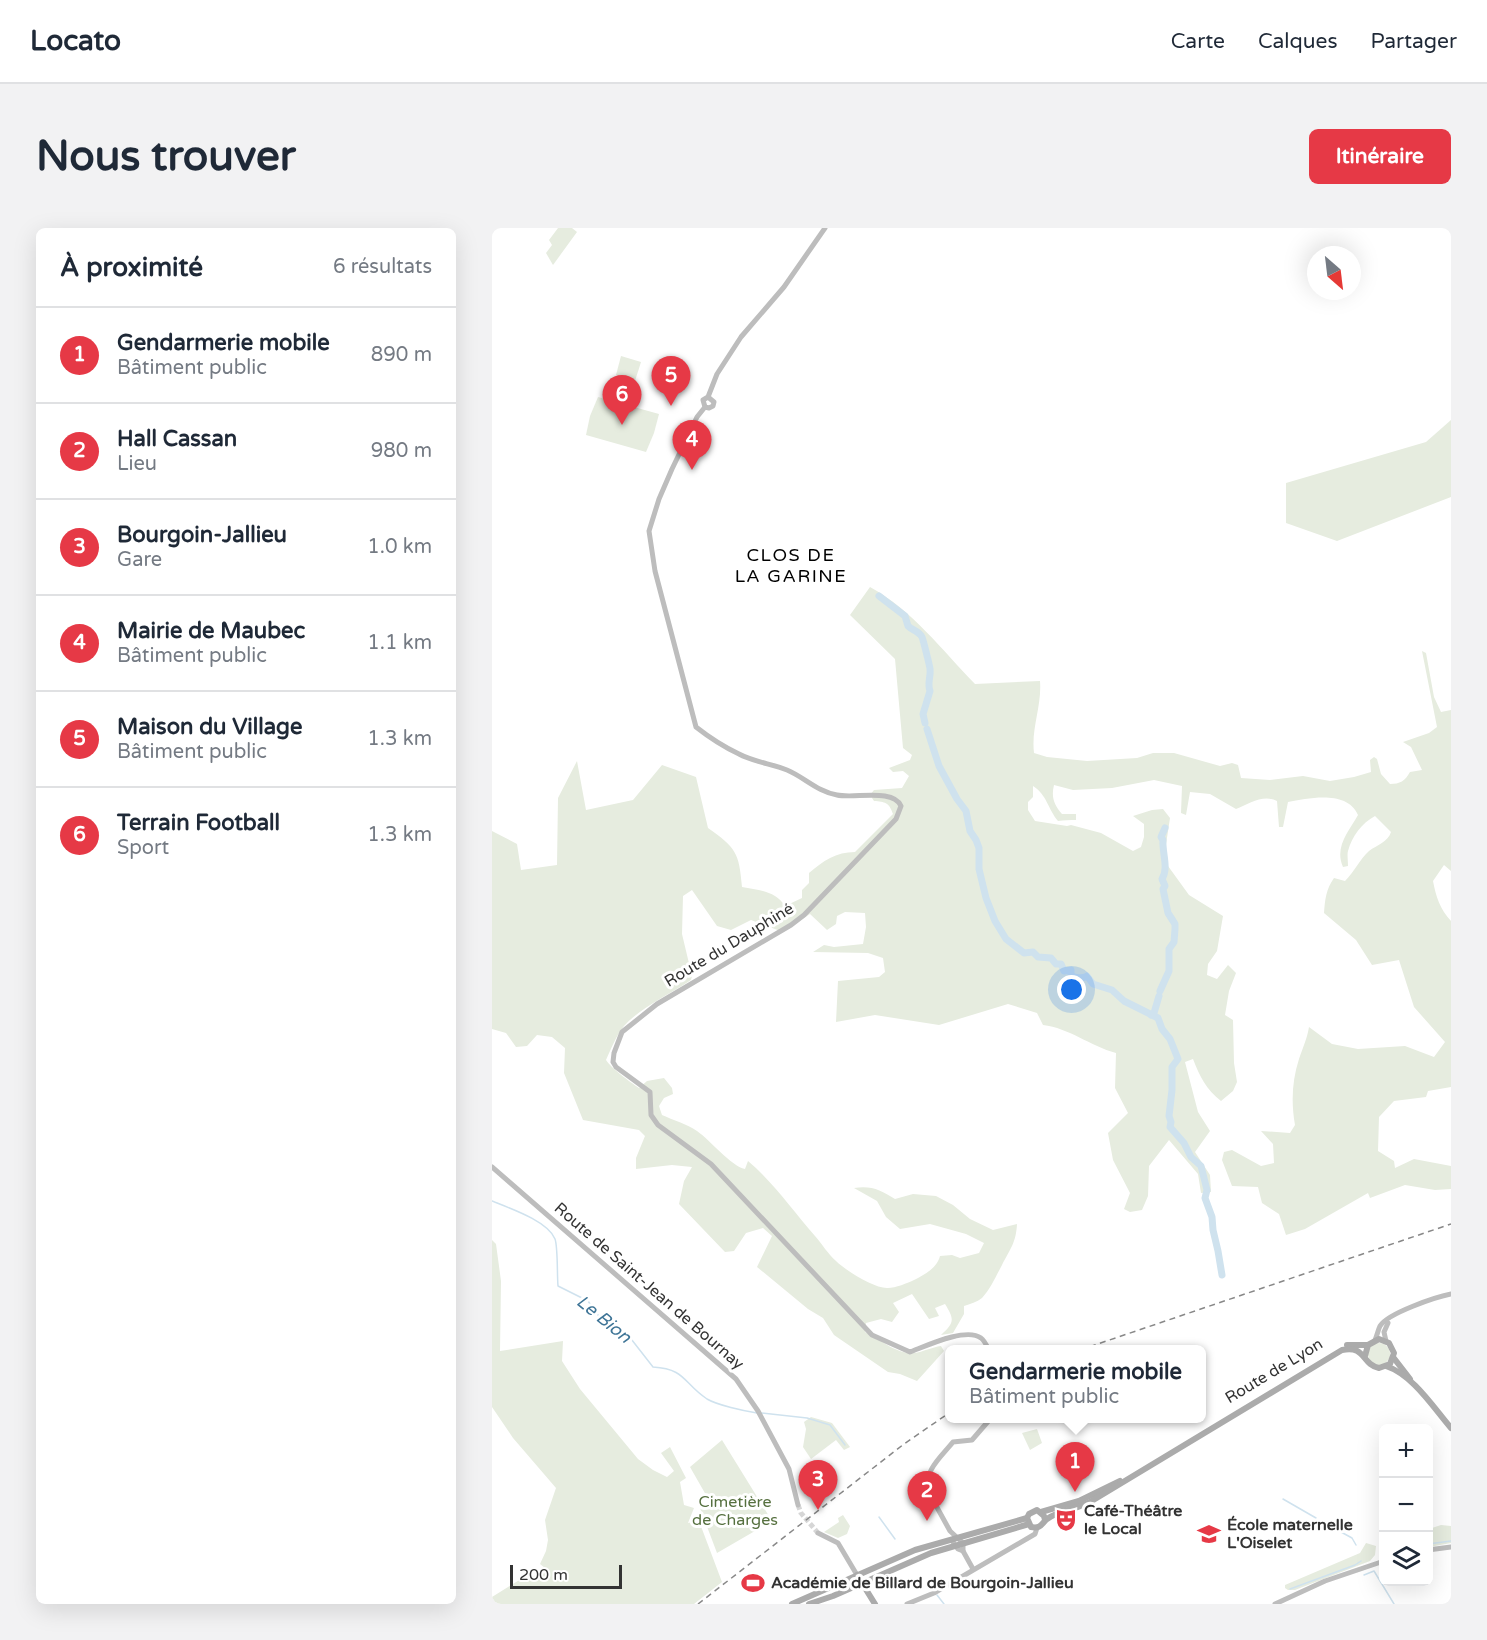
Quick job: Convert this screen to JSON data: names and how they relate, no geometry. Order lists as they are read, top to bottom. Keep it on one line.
{"streets":{"main road":["Route de Lyon"],"street":["Route du Dauphiné","Route de Saint-Jean de Bournay"]},"districts":["CLOS DE LA GARINE"],"water":["Le Bion"],"parks":["Cimetière de Charges"],"places":{"theatre":["Café-Théâtre le Local"],"school or university":["École maternelle L'Oiselet"],"sports":["Académie de Billard de Bourgoin-Jallieu"]},"scale_bar":"200 m","north":"bottom right","page":{"header":"Locato","nav":["Carte","Calques","Partager"],"buttons":"Itinéraire","title":"Nous trouver","heading":["À proximité","6 résultats"],"list":[{"mark":"1","name":"Gendarmerie mobile","note":"Bâtiment public","value":"890 m"},{"mark":"2","name":"Hall Cassan","note":"Lieu","value":"980 m"},{"mark":"3","name":"Bourgoin-Jallieu","note":"Gare","value":"1.0 km"},{"mark":"4","name":"Mairie de Maubec","note":"Bâtiment public","value":"1.1 km"},{"mark":"5","name":"Maison du Village","note":"Bâtiment public","value":"1.3 km"},{"mark":"6","name":"Terrain Football","note":"Sport","value":"1.3 km"}],"pins":["5","6","4","1","3","2"],"popup":["Gendarmerie mobile","Bâtiment public"],"map_buttons":["+","−"],"scale":"200 m"}}
